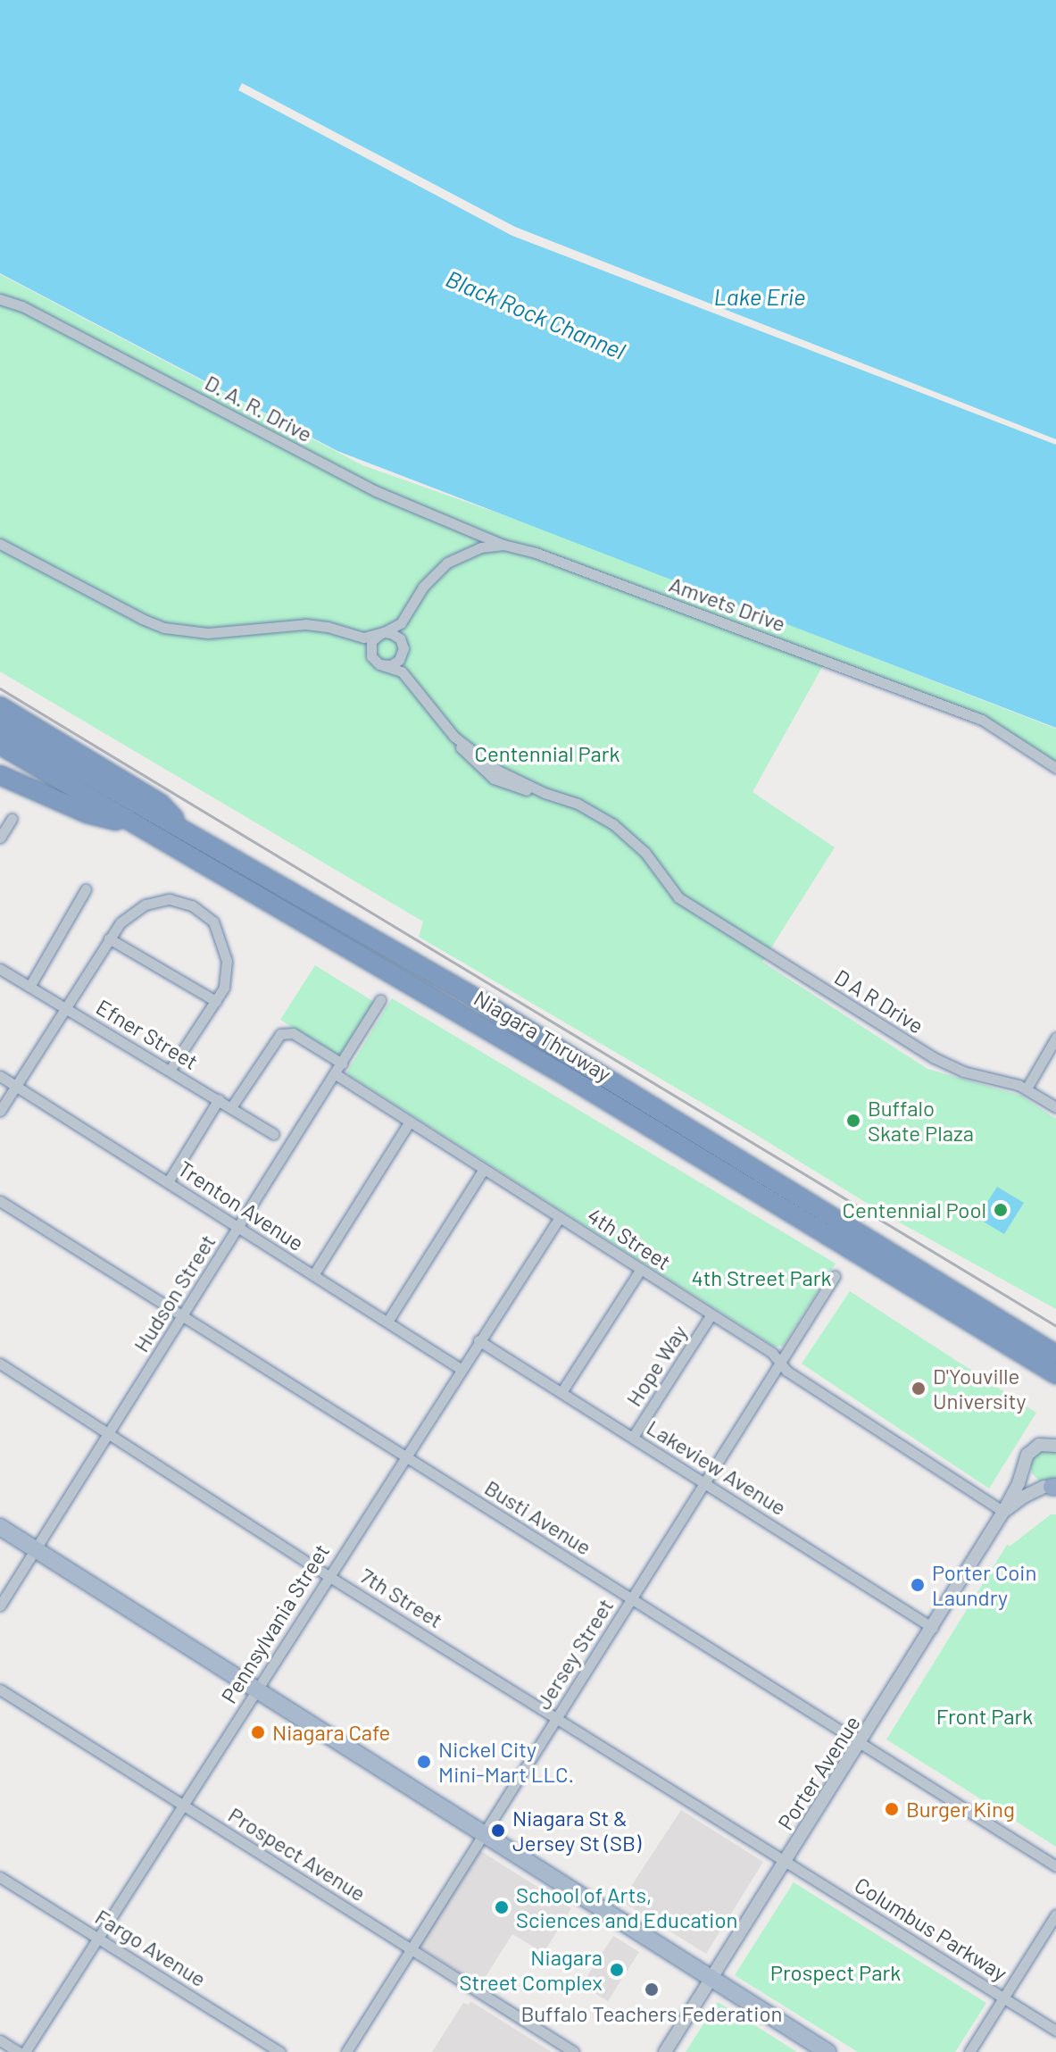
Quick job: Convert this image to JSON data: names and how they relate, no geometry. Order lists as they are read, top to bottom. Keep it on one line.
{"streets":{"highway":["Niagara Thruway"],"street":["D. A. R. Drive","Amvets Drive","D A R Drive","Efner Street","Trenton Avenue","4th Street","Hudson Street","Hope Way","Lakeview Avenue","Busti Avenue","7th Street","Pennsylvania Street","Jersey Street","Porter Avenue","Prospect Avenue","Columbus Parkway","Fargo Avenue"]},"crossings":[["D. A. R. Drive","Amvets Drive"],["Trenton Avenue","Hudson Street"],["Trenton Avenue","Pennsylvania Street"],["4th Street","Hudson Street"],["4th Street","Hope Way"],["4th Street","Pennsylvania Street"],["4th Street","Jersey Street"],["4th Street","Porter Avenue"],["Hudson Street","Busti Avenue"],["Hudson Street","7th Street"],["Hope Way","Lakeview Avenue"],["Lakeview Avenue","Pennsylvania Street"],["Lakeview Avenue","Jersey Street"],["Lakeview Avenue","Porter Avenue"],["Busti Avenue","Pennsylvania Street"],["Busti Avenue","Jersey Street"],["Busti Avenue","Porter Avenue"],["7th Street","Pennsylvania Street"],["7th Street","Jersey Street"],["7th Street","Porter Avenue"],["7th Street","Columbus Parkway"],["Pennsylvania Street","Prospect Avenue"],["Pennsylvania Street","Fargo Avenue"],["Jersey Street","Prospect Avenue"],["Porter Avenue","Columbus Parkway"]],"water":["Lake Erie","Black Rock Channel"],"parks":["Centennial Park","4th Street Park","Front Park","Prospect Park"],"places":["Buffalo Skate Plaza","Centennial Pool","D'Youville University","Porter Coin Laundry","Niagara Cafe","Nickel City Mini-Mart LLC.","Burger King","Niagara St & Jersey St (SB)","School of Arts, Sciences and Education","Niagara Street Complex","Buffalo Teachers Federation"]}
